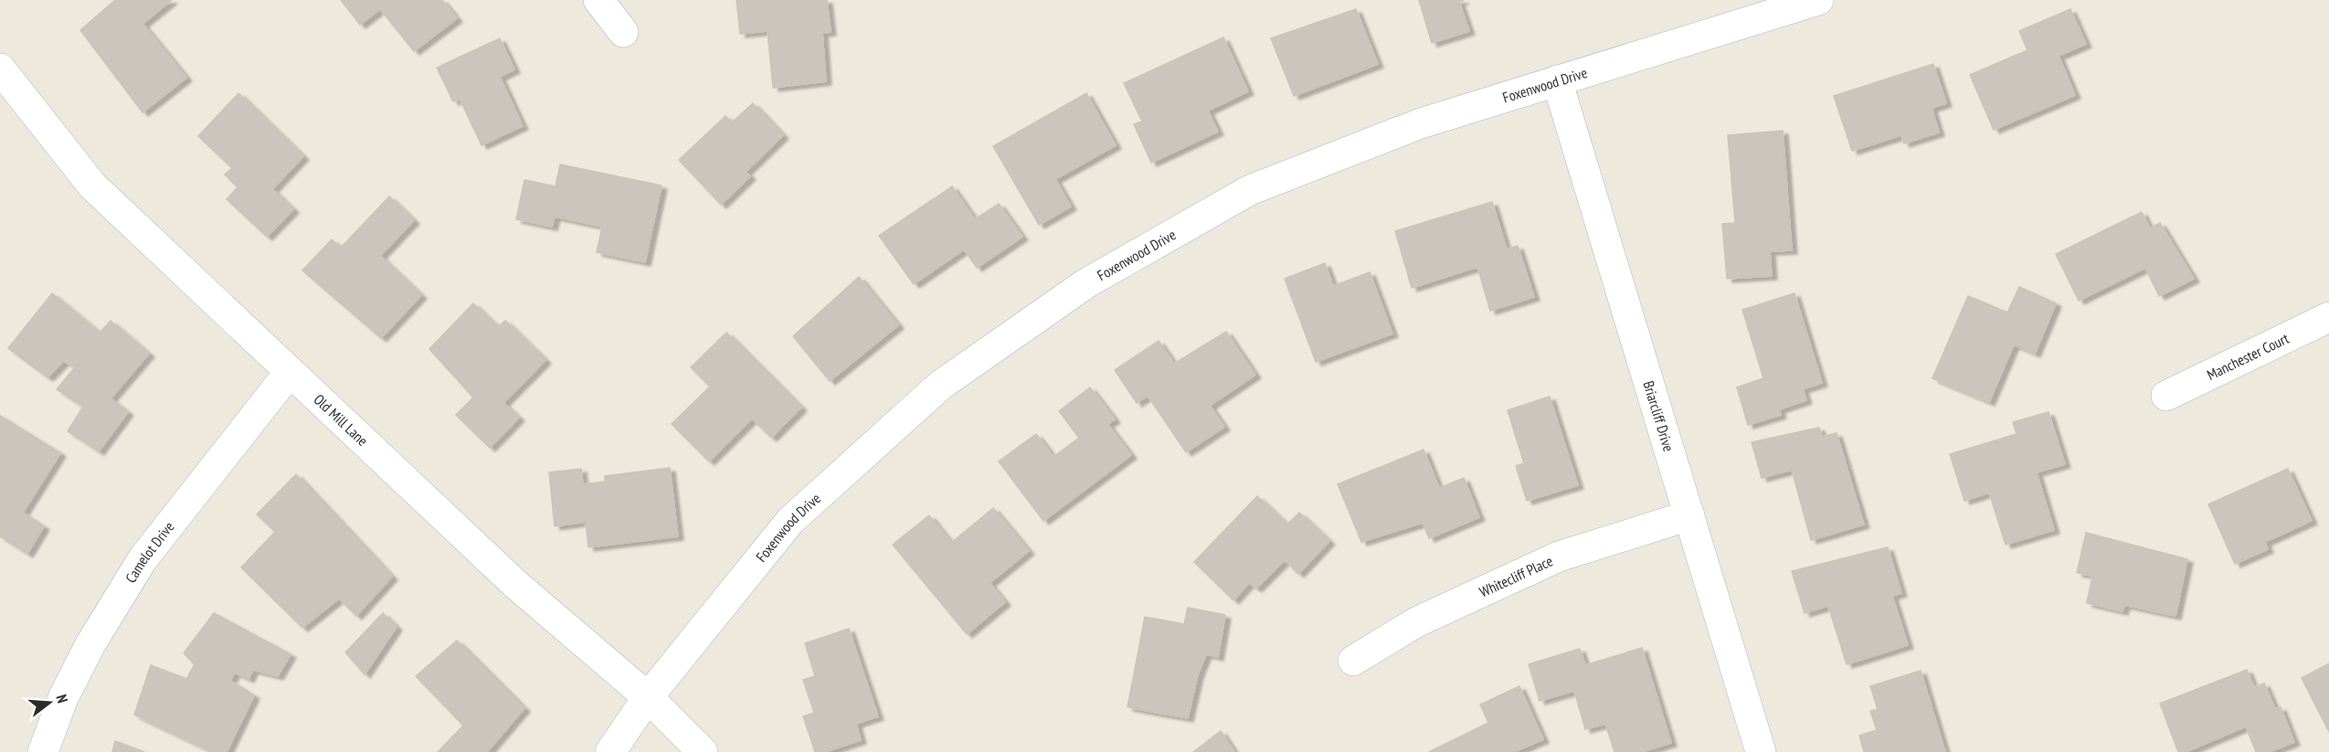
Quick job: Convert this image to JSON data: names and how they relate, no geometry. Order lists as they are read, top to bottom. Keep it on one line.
{"streets":{"street":["Foxenwood Drive","Manchester Court","Briarcliff Drive","Old Mill Lane","Camelot Drive","Whitecliff Place"]},"crossings":[["Foxenwood Drive","Briarcliff Drive"],["Foxenwood Drive","Old Mill Lane"],["Briarcliff Drive","Whitecliff Place"],["Old Mill Lane","Camelot Drive"]],"north":"right"}
